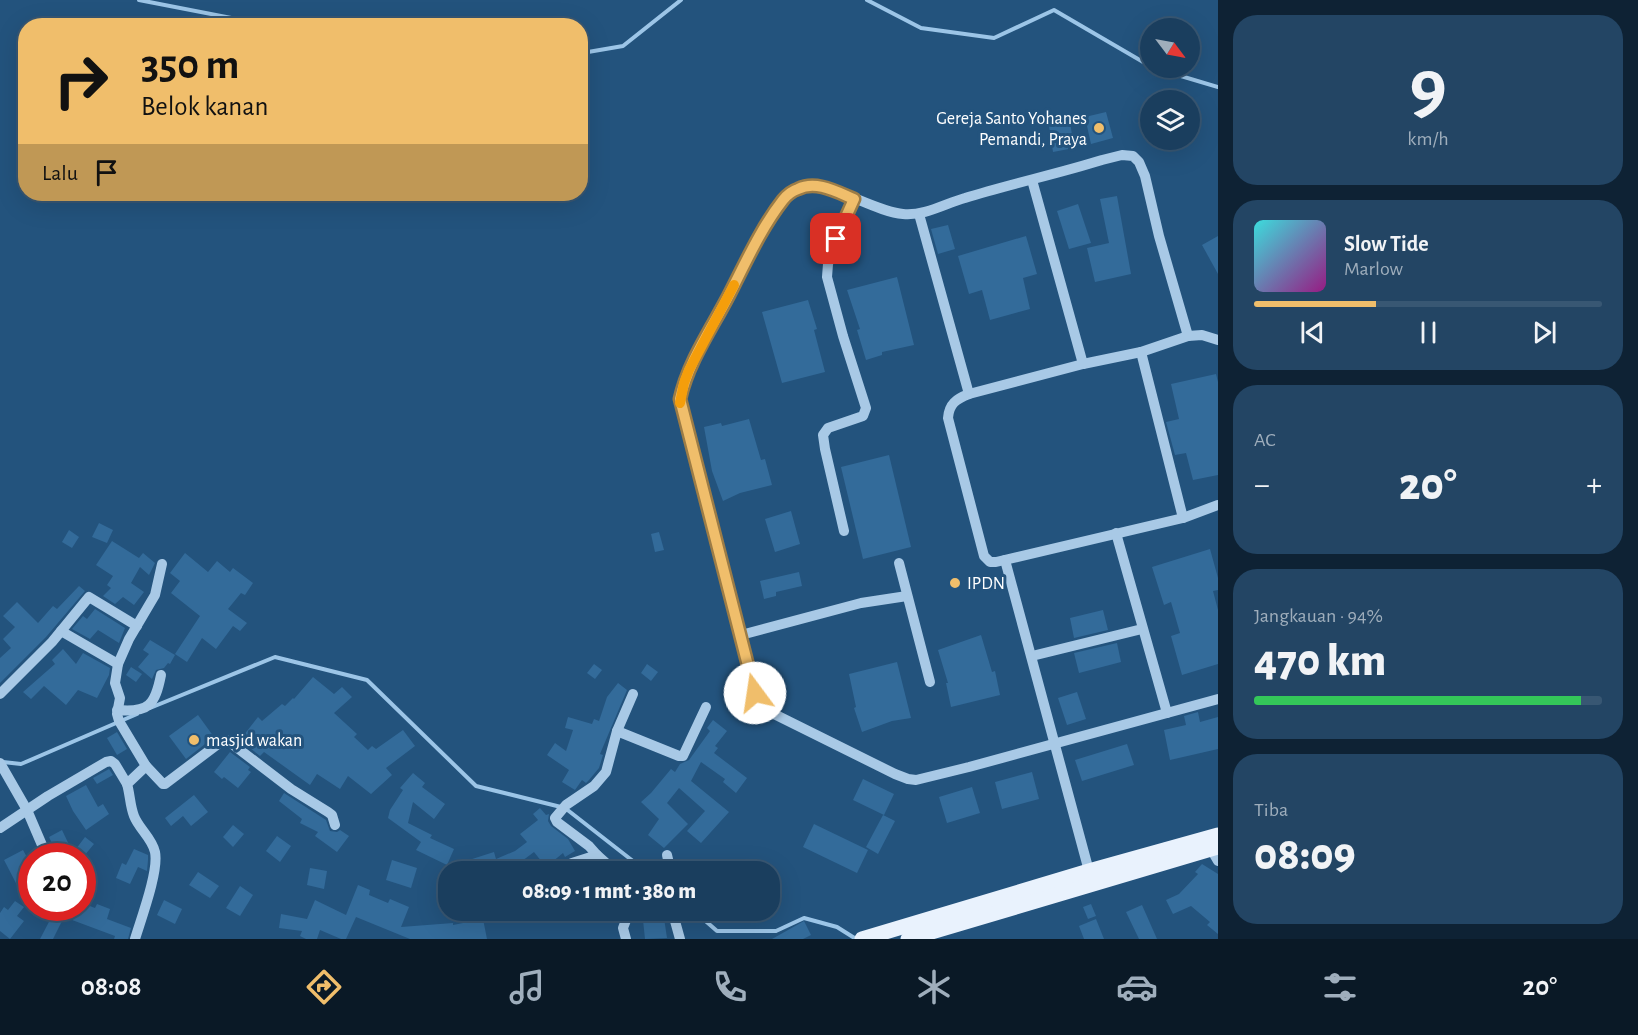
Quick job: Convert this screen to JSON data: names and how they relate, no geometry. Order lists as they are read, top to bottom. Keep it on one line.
{"places":["Gereja Santo Yohanes Pemandi, Praya","IPDN","masjid wakan"],"north":"bottom right","page":{"tile":[["9","km/h"],"AC",["Jangkauan · 94%","470 km"],["Tiba","08:09"]],"turn":["350 m","Belok kanan"],"then":"Lalu","song":["Slow Tide","Marlow"],"heat":["−","20°","+"],"limit":"20","trip":"08:09 · 1 mnt · 380 m","tabs":["08:08","20°"]}}
